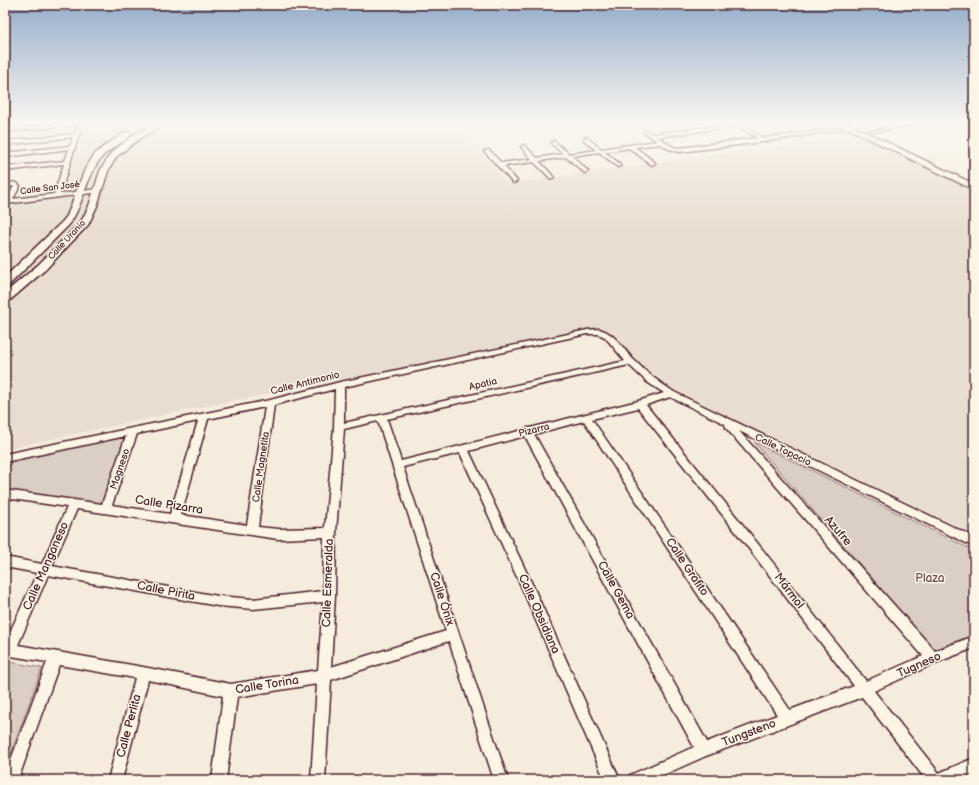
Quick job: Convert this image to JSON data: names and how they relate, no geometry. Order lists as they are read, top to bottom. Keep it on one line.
{"streets":{"street":["Calle San José","Calle Uranio","Calle Antimonio","Apatia","Pizarra","Calle Topacio","Calle Magnetita","Magneso","Calle Pizarra","Azufre","Calle Manganeso","Calle Grafito","Calle Esmeralda","Calle Gema","Calle Pirita","Mármol","Calle Ónix","Calle Obsidiana","Tugneso","Calle Torina","Calle Perlita","Tungsteno"]},"crossings":[["Calle San José","Calle Uranio"],["Calle Antimonio","Calle Topacio"],["Calle Antimonio","Calle Magnetita"],["Calle Antimonio","Magneso"],["Calle Antimonio","Calle Esmeralda"],["Apatia","Calle Topacio"],["Apatia","Calle Esmeralda"],["Apatia","Calle Ónix"],["Pizarra","Calle Topacio"],["Pizarra","Calle Grafito"],["Pizarra","Calle Gema"],["Pizarra","Mármol"],["Pizarra","Calle Ónix"],["Pizarra","Calle Obsidiana"],["Calle Topacio","Azufre"],["Calle Magnetita","Calle Pizarra"],["Magneso","Calle Pizarra"],["Calle Pizarra","Calle Manganeso"],["Calle Pizarra","Calle Esmeralda"],["Azufre","Tugneso"],["Calle Manganeso","Calle Pirita"],["Calle Manganeso","Calle Torina"],["Calle Grafito","Tungsteno"],["Calle Esmeralda","Calle Pirita"],["Calle Esmeralda","Calle Torina"],["Calle Gema","Tungsteno"],["Mármol","Tugneso"],["Mármol","Tungsteno"],["Calle Ónix","Calle Torina"],["Tugneso","Tungsteno"],["Calle Torina","Calle Perlita"]],"parks":["Plaza"]}
